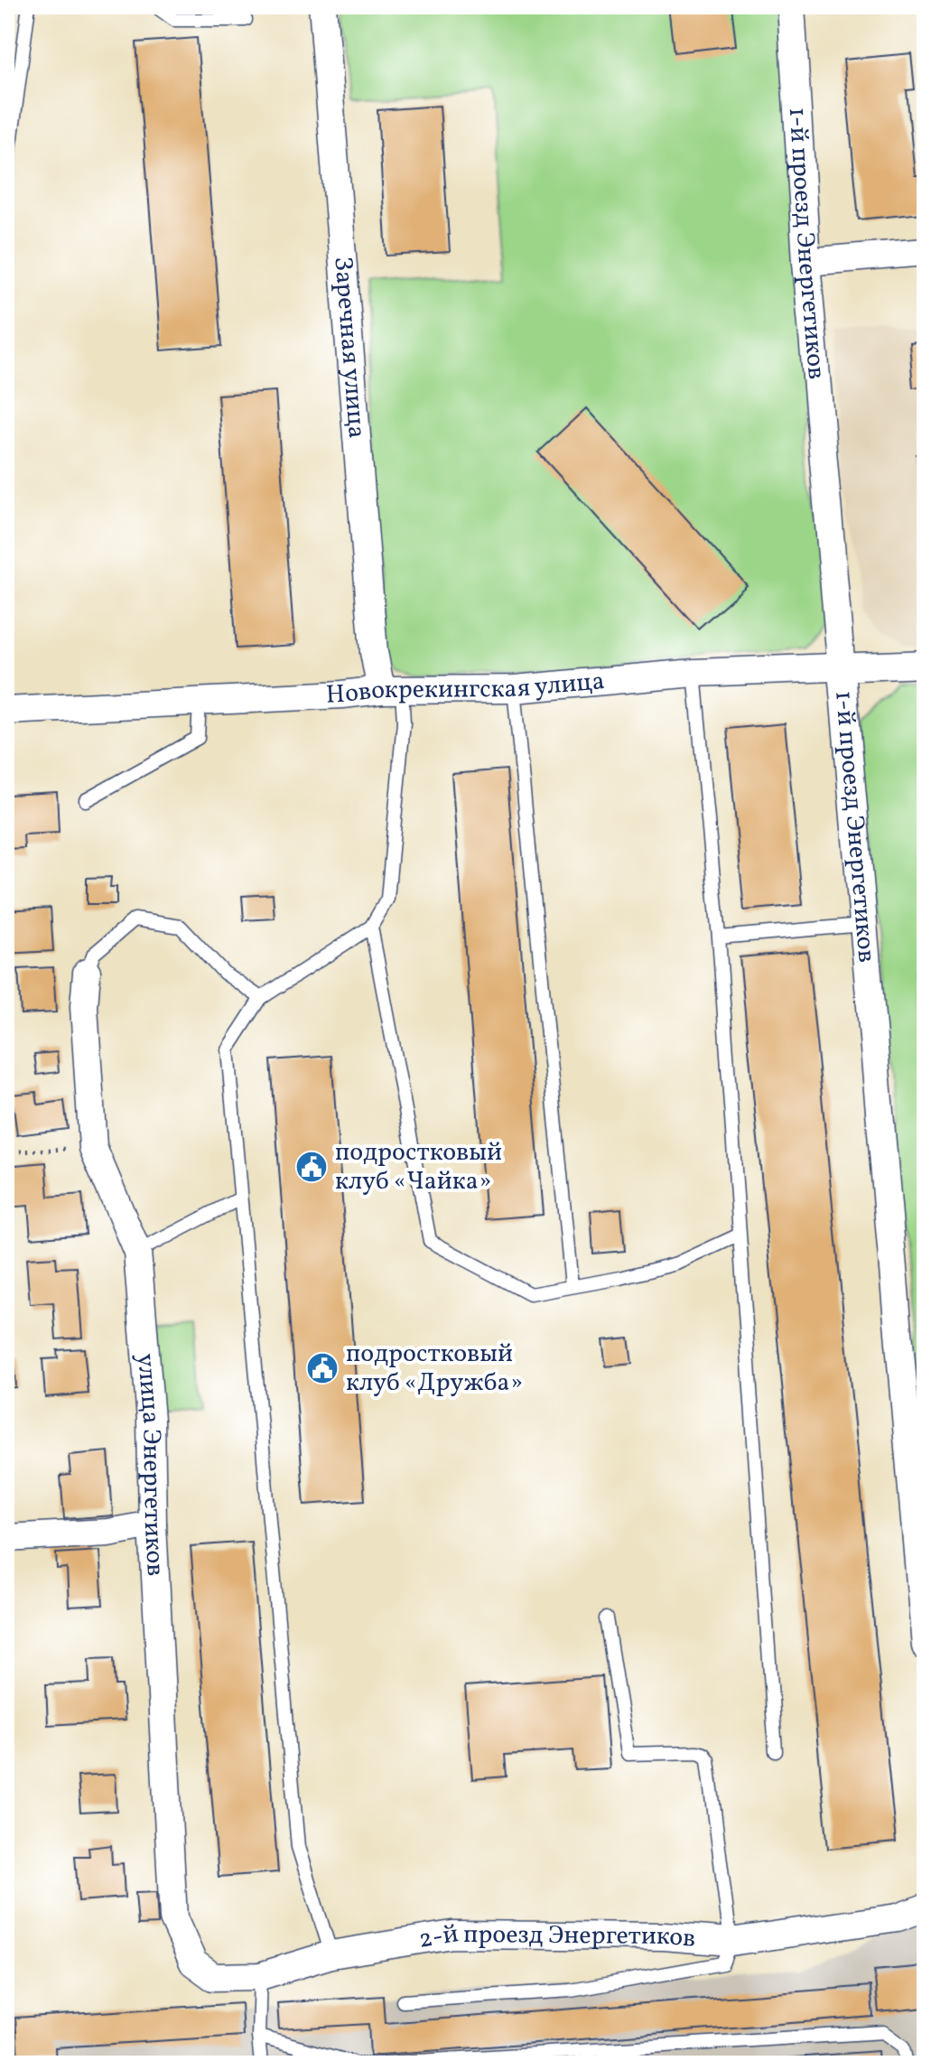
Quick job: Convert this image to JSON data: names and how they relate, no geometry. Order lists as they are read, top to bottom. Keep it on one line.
{"streets":{"street":["1-й проезд Энергетиков","Заречная улица","Новокрекингская улица","улица Энергетиков","2-й проезд Энергетиков"]},"crossings":[["1-й проезд Энергетиков","Новокрекингская улица"],["Заречная улица","Новокрекингская улица"],["улица Энергетиков","2-й проезд Энергетиков"]],"places":{"public building":["подростковый клуб «Чайка»","подростковый клуб «Дружба»"]}}
